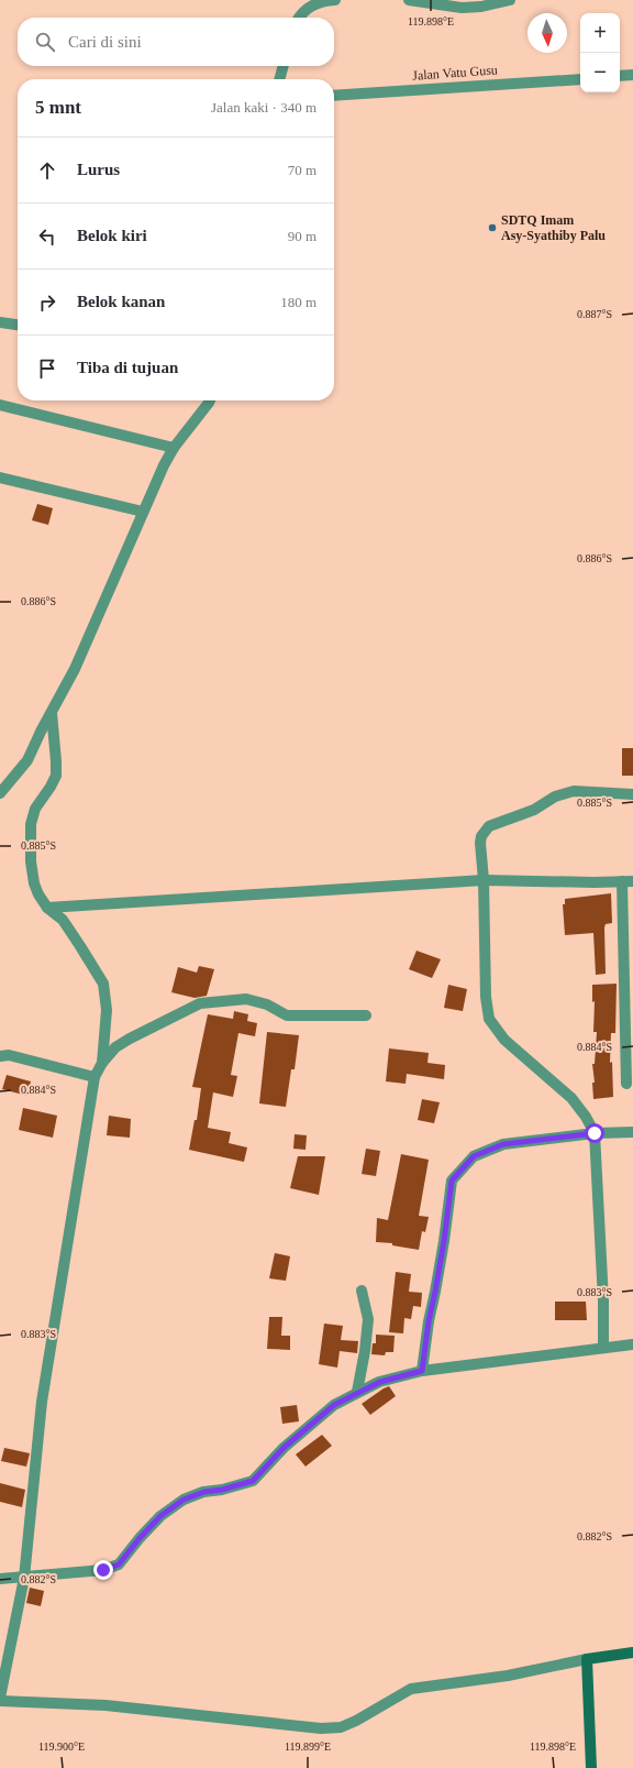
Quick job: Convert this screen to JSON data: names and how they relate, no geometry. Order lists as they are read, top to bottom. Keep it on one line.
{"streets":{"street":["Jalan Vatu Gusu"]},"places":["SDTQ Imam Asy-Syathiby Palu"],"north":"bottom","page":{"map_buttons":["+","−"],"search":"Cari di sini","heading":["5 mnt","Jalan kaki · 340 m"],"list":[["Lurus","70 m"],["Belok kiri","90 m"],["Belok kanan","180 m"],"Tiba di tujuan"]},"coordinates":["119.898°E","0.887°S","0.886°S","0.885°S","0.884°S","0.883°S","0.882°S","119.900°E","119.899°E"]}
